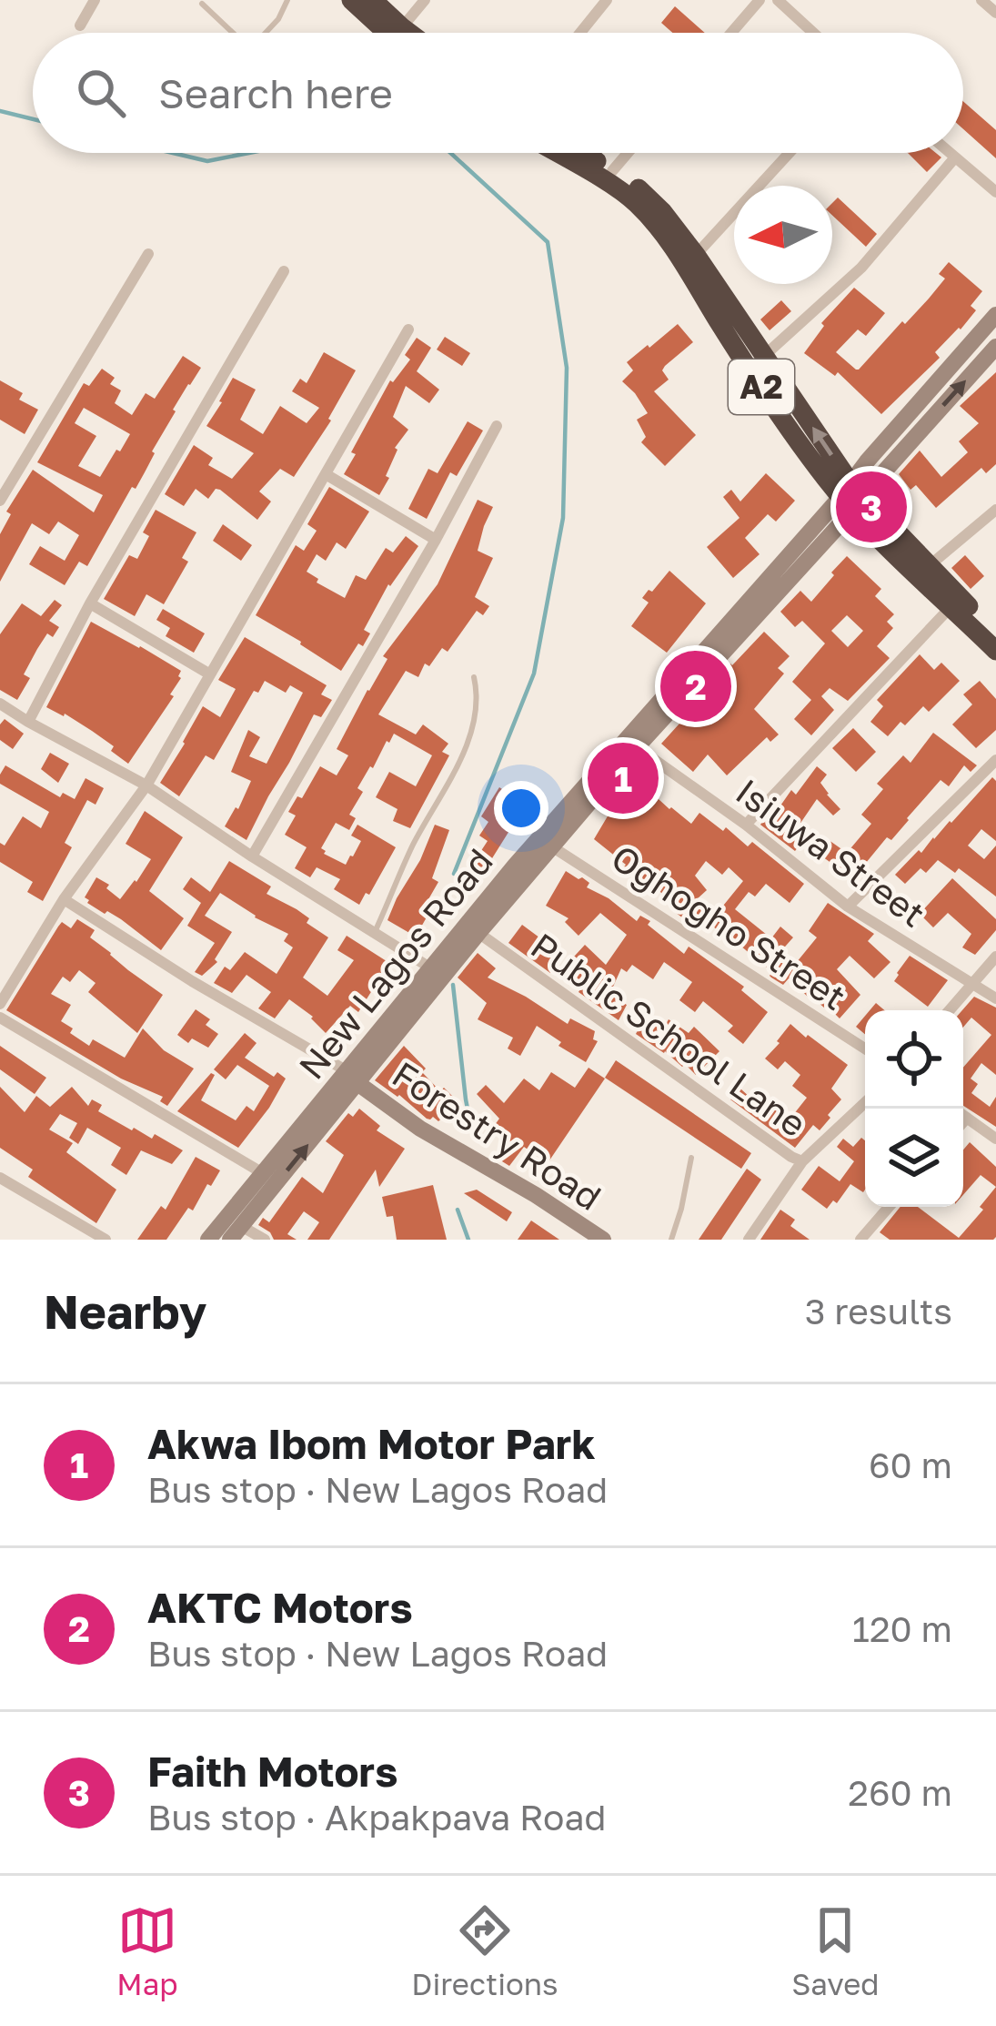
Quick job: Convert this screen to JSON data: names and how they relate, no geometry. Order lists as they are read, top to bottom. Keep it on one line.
{"streets":{"highway":["A2"],"main road":["New Lagos Road","Forestry Road"],"street":["Isiuwa Street","Oghogho Street","Public School Lane"]},"crossings":[["A2","New Lagos Road"],["Isiuwa Street","New Lagos Road"],["Oghogho Street","New Lagos Road"],["New Lagos Road","Public School Lane"],["New Lagos Road","Forestry Road"]],"north":"left","page":{"search":"Search here","pins":["3","2","1"],"heading":["Nearby","3 results"],"list":[{"mark":"1","name":"Akwa Ibom Motor Park","note":"Bus stop · New Lagos Road","value":"60 m"},{"mark":"2","name":"AKTC Motors","note":"Bus stop · New Lagos Road","value":"120 m"},{"mark":"3","name":"Faith Motors","note":"Bus stop · Akpakpava Road","value":"260 m"}],"nav":["Map","Directions","Saved"]}}
